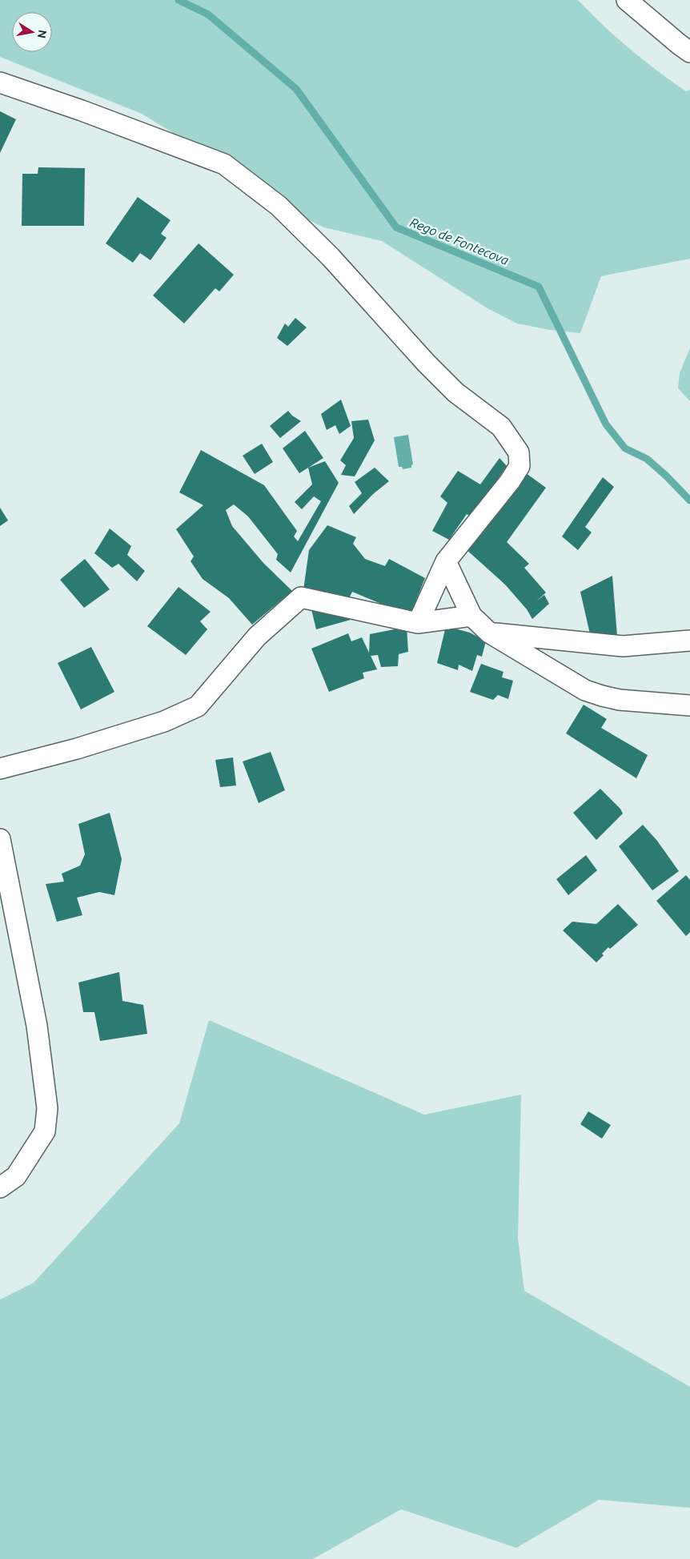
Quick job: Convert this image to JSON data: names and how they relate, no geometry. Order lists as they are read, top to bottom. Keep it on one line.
{"water":["Rego de Fontecova"],"north":"right"}
